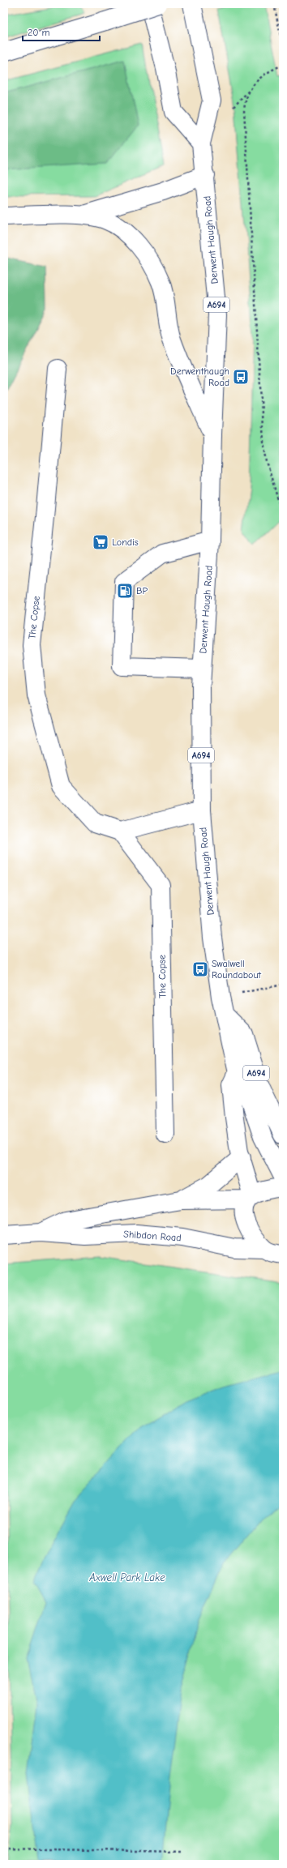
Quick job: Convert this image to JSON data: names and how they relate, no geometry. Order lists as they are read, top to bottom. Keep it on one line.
{"streets":{"main road":["Derwent Haugh Road","A694","The Copse","Shibdon Road"]},"crossings":[["Derwent Haugh Road","A694"],["Derwent Haugh Road","Shibdon Road"]],"water":["Axwell Park Lake"],"places":{"bus stop":["Derwenthaugh Road","Swalwell Roundabout"],"supermarket":["Londis"],"fuel station":["BP"]},"scale_bar":"20 m"}
